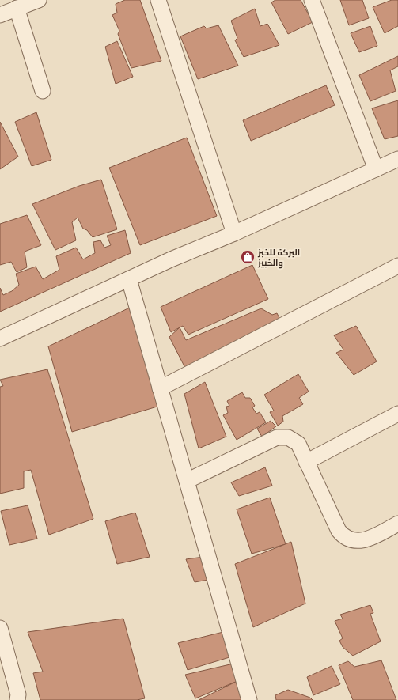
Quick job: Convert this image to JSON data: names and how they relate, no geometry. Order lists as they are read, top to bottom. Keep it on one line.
{"places":{"shop":["البركة للخبز والخبيز"]}}
